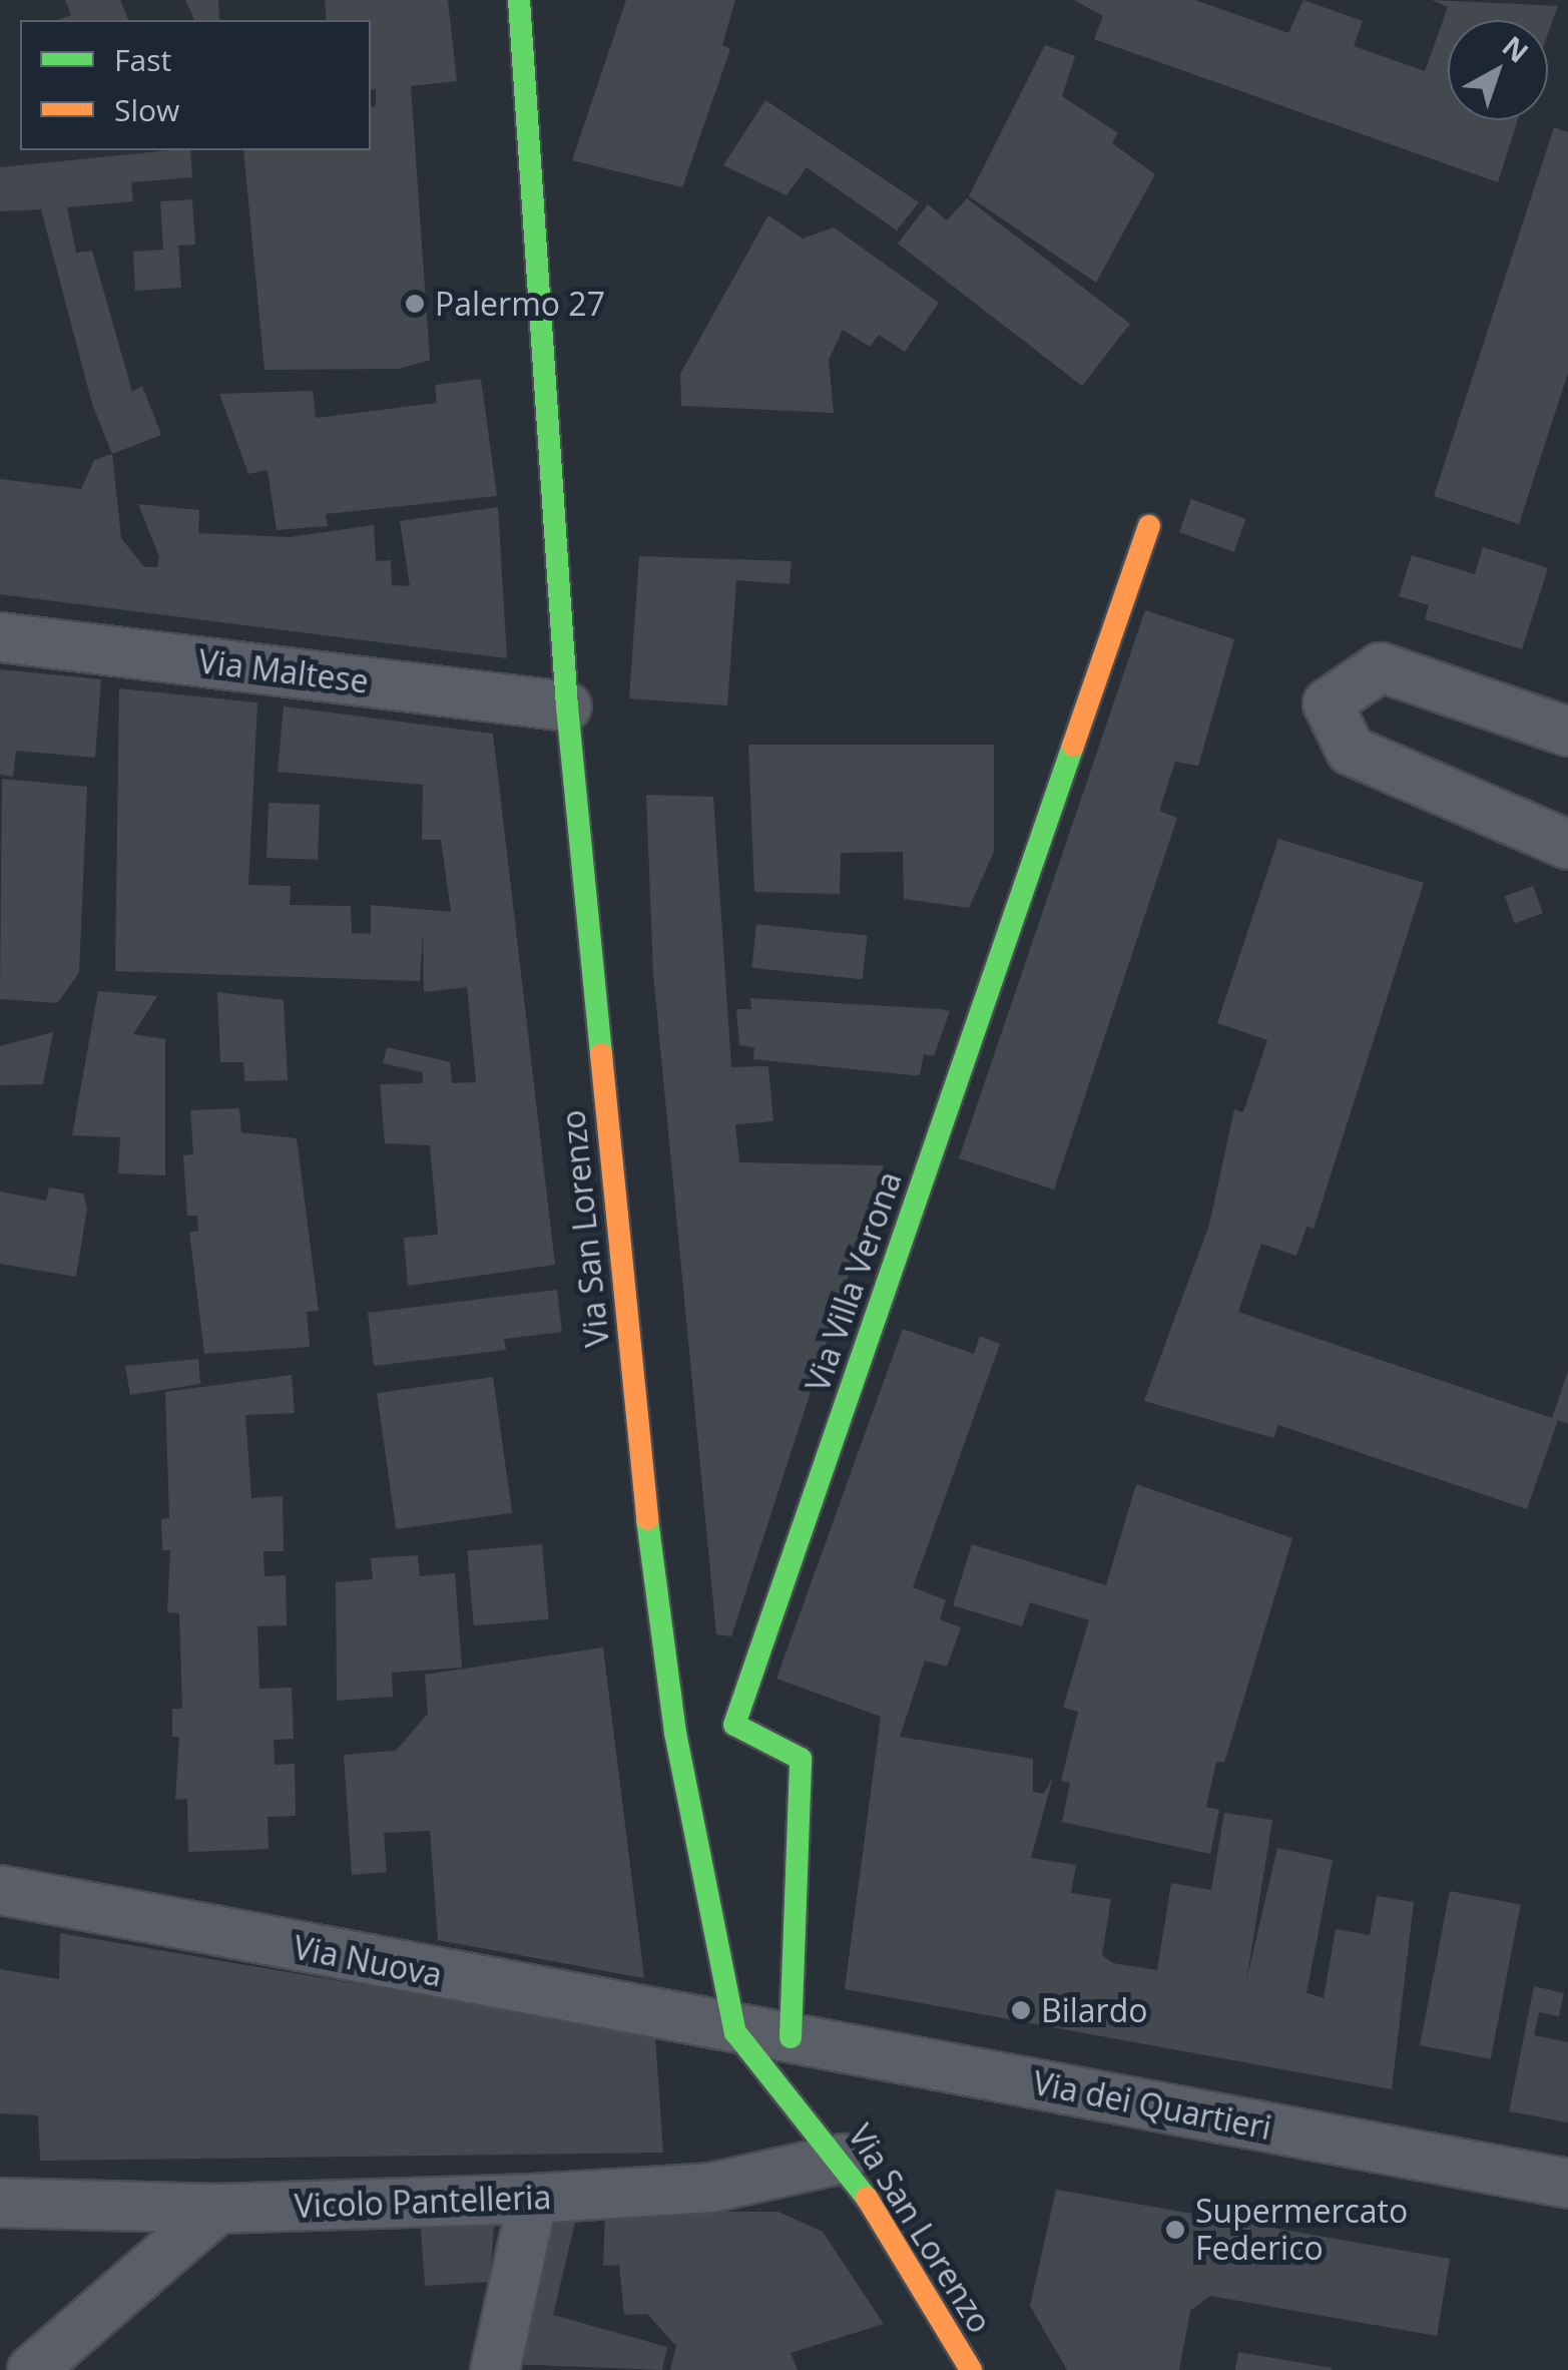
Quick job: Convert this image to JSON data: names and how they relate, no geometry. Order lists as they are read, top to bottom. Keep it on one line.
{"streets":{"street":["Via Maltese","Via San Lorenzo","Via Villa Verona","Via Nuova","Via dei Quartieri","Vicolo Pantelleria"]},"crossings":[["Via Maltese","Via San Lorenzo"],["Via San Lorenzo","Via Nuova"],["Via San Lorenzo","Via dei Quartieri"],["Via San Lorenzo","Vicolo Pantelleria"],["Via Nuova","Via dei Quartieri"]],"places":["Palermo 27","Bilardo","Supermercato Federico"],"legend":["Fast","Slow"],"north":"top right"}
